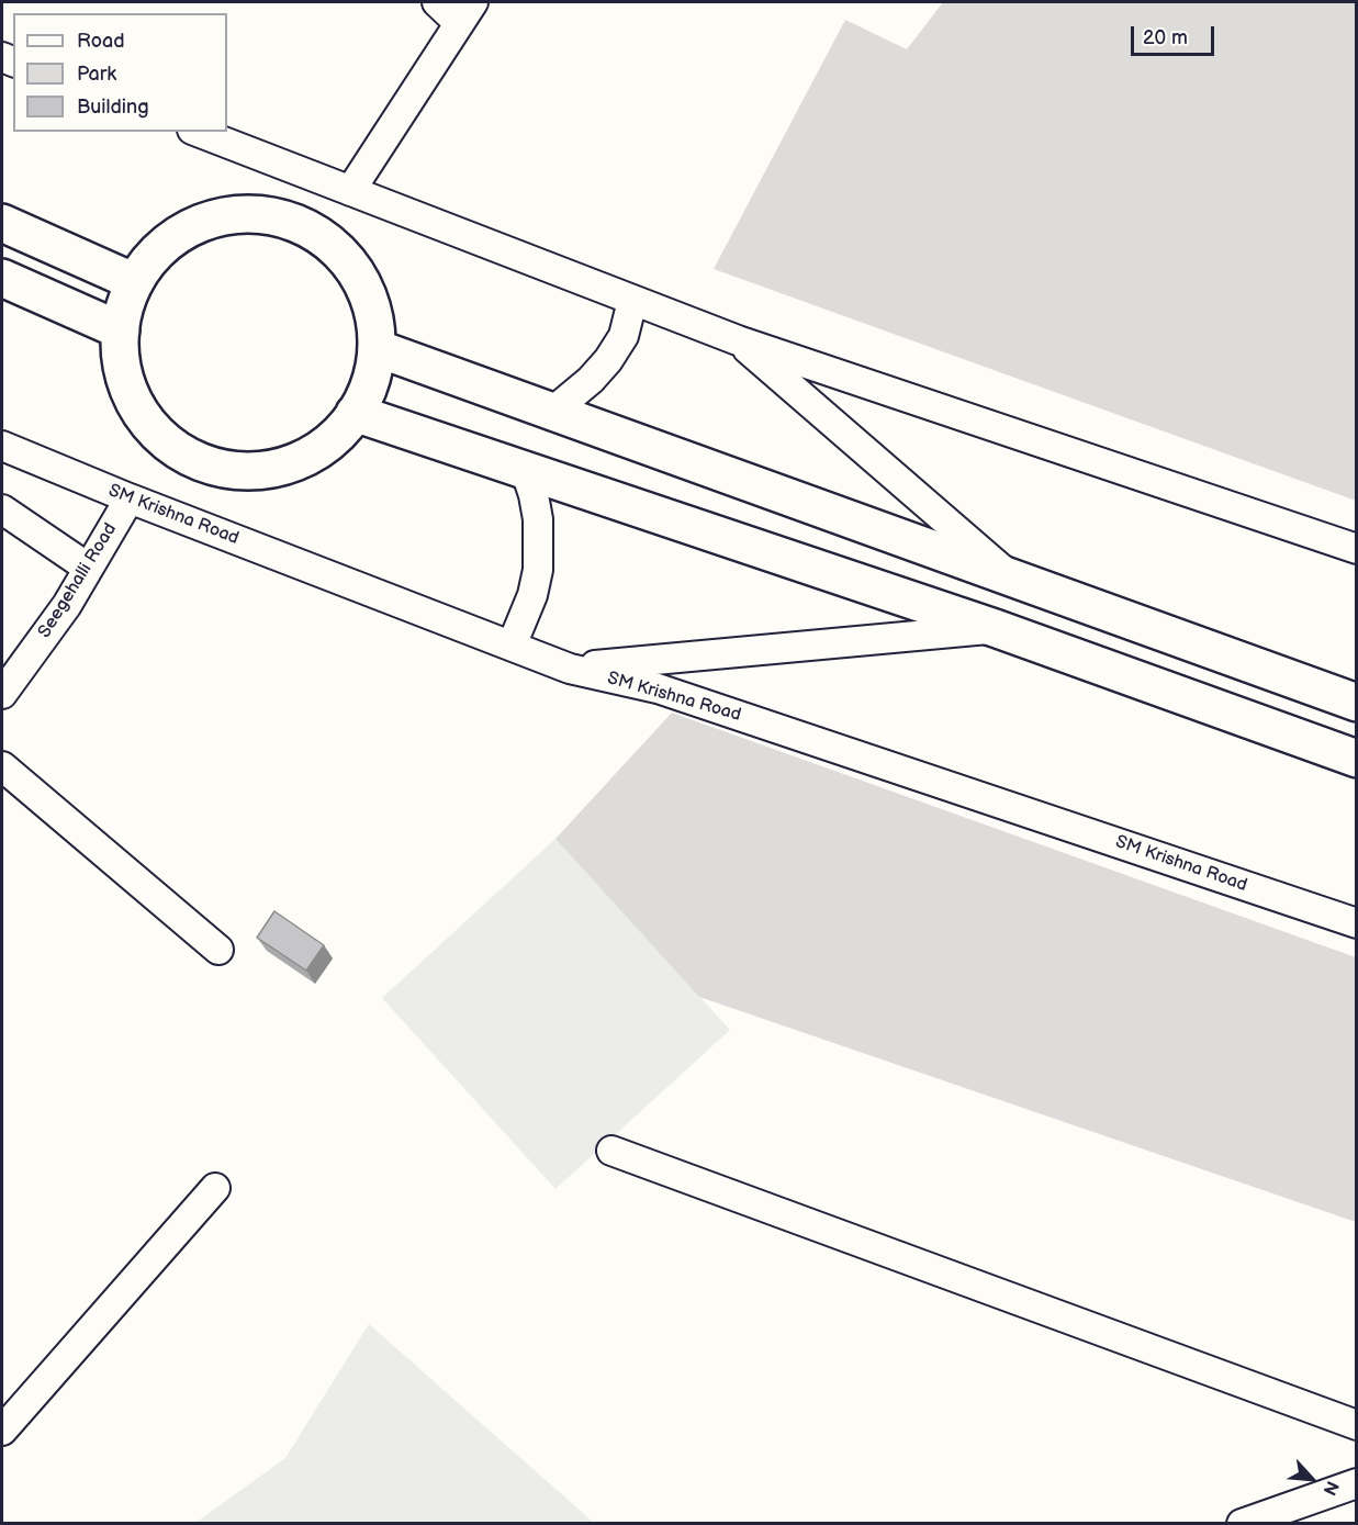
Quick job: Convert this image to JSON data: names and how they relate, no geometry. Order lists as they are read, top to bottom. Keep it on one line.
{"streets":{"street":["SM Krishna Road","Seegehalli Road"]},"crossings":[["SM Krishna Road","Seegehalli Road"]],"legend":["Road","Park","Building"],"scale_bar":"20 m","north":"bottom right"}
